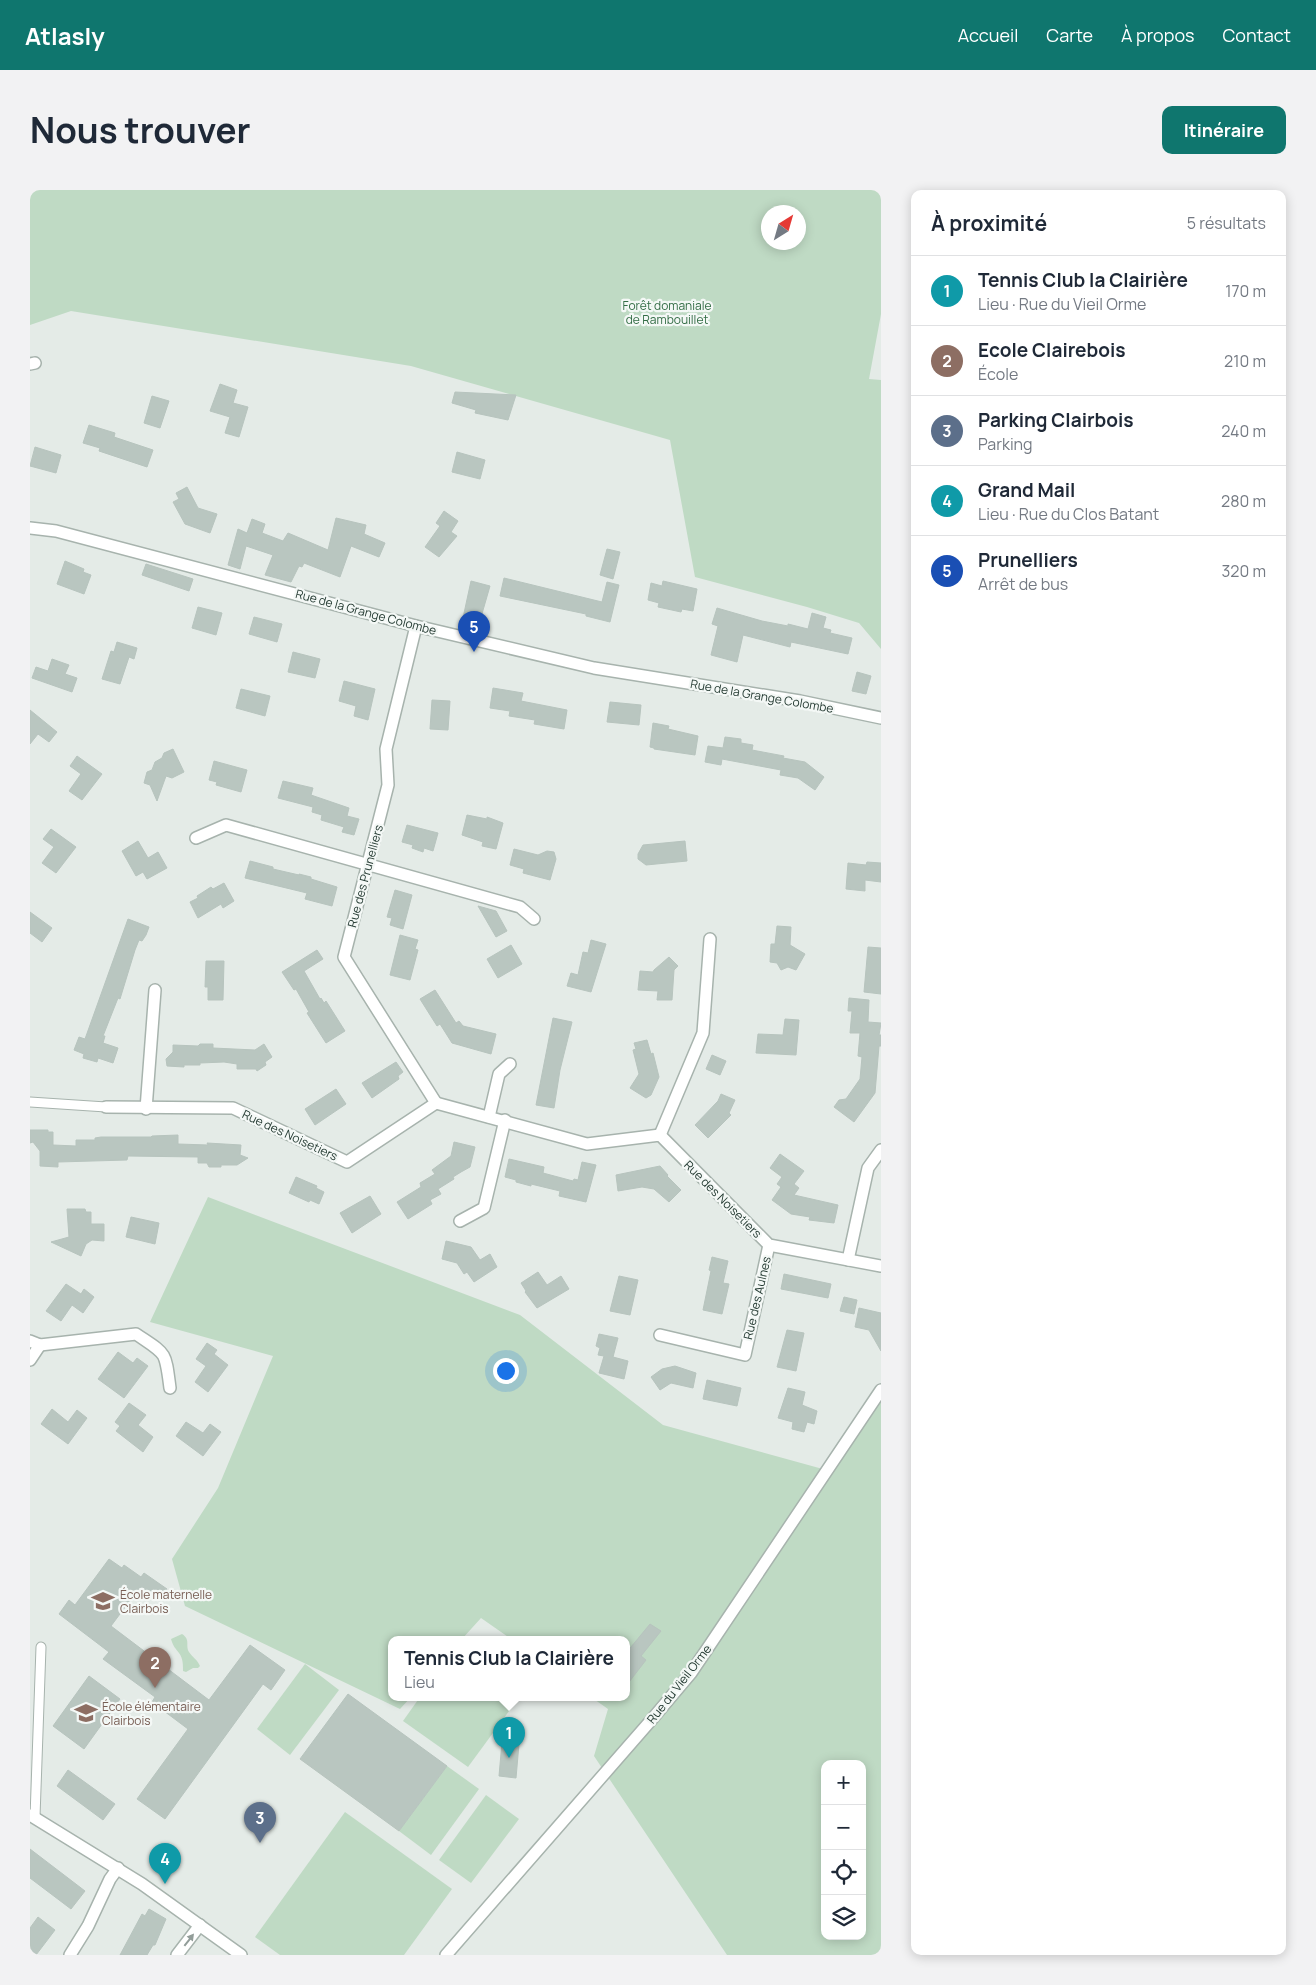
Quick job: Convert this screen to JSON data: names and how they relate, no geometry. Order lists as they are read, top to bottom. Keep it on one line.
{"streets":{"street":["Rue de la Grange Colombe","Rue des Prunelliers","Rue des Noisetiers","Rue des Aulnes","Rue du Vieil Orme"]},"crossings":[["Rue de la Grange Colombe","Rue des Prunelliers"],["Rue des Prunelliers","Rue des Noisetiers"],["Rue des Noisetiers","Rue des Aulnes"]],"parks":["Forêt domaniale de Rambouillet"],"places":{"school or university":["École maternelle Clairbois","École élémentaire Clairbois"]},"north":"top right","page":{"header":"Atlasly","nav":["Accueil","Carte","À propos","Contact"],"title":"Nous trouver","buttons":"Itinéraire","heading":["À proximité","5 résultats"],"list":[{"mark":"1","name":"Tennis Club la Clairière","note":"Lieu · Rue du Vieil Orme","value":"170 m"},{"mark":"2","name":"Ecole Clairebois","note":"École","value":"210 m"},{"mark":"3","name":"Parking Clairbois","note":"Parking","value":"240 m"},{"mark":"4","name":"Grand Mail","note":"Lieu · Rue du Clos Batant","value":"280 m"},{"mark":"5","name":"Prunelliers","note":"Arrêt de bus","value":"320 m"}],"pins":["5","2","1","3","4"],"popup":["Tennis Club la Clairière","Lieu"],"map_buttons":["+","−"]}}
